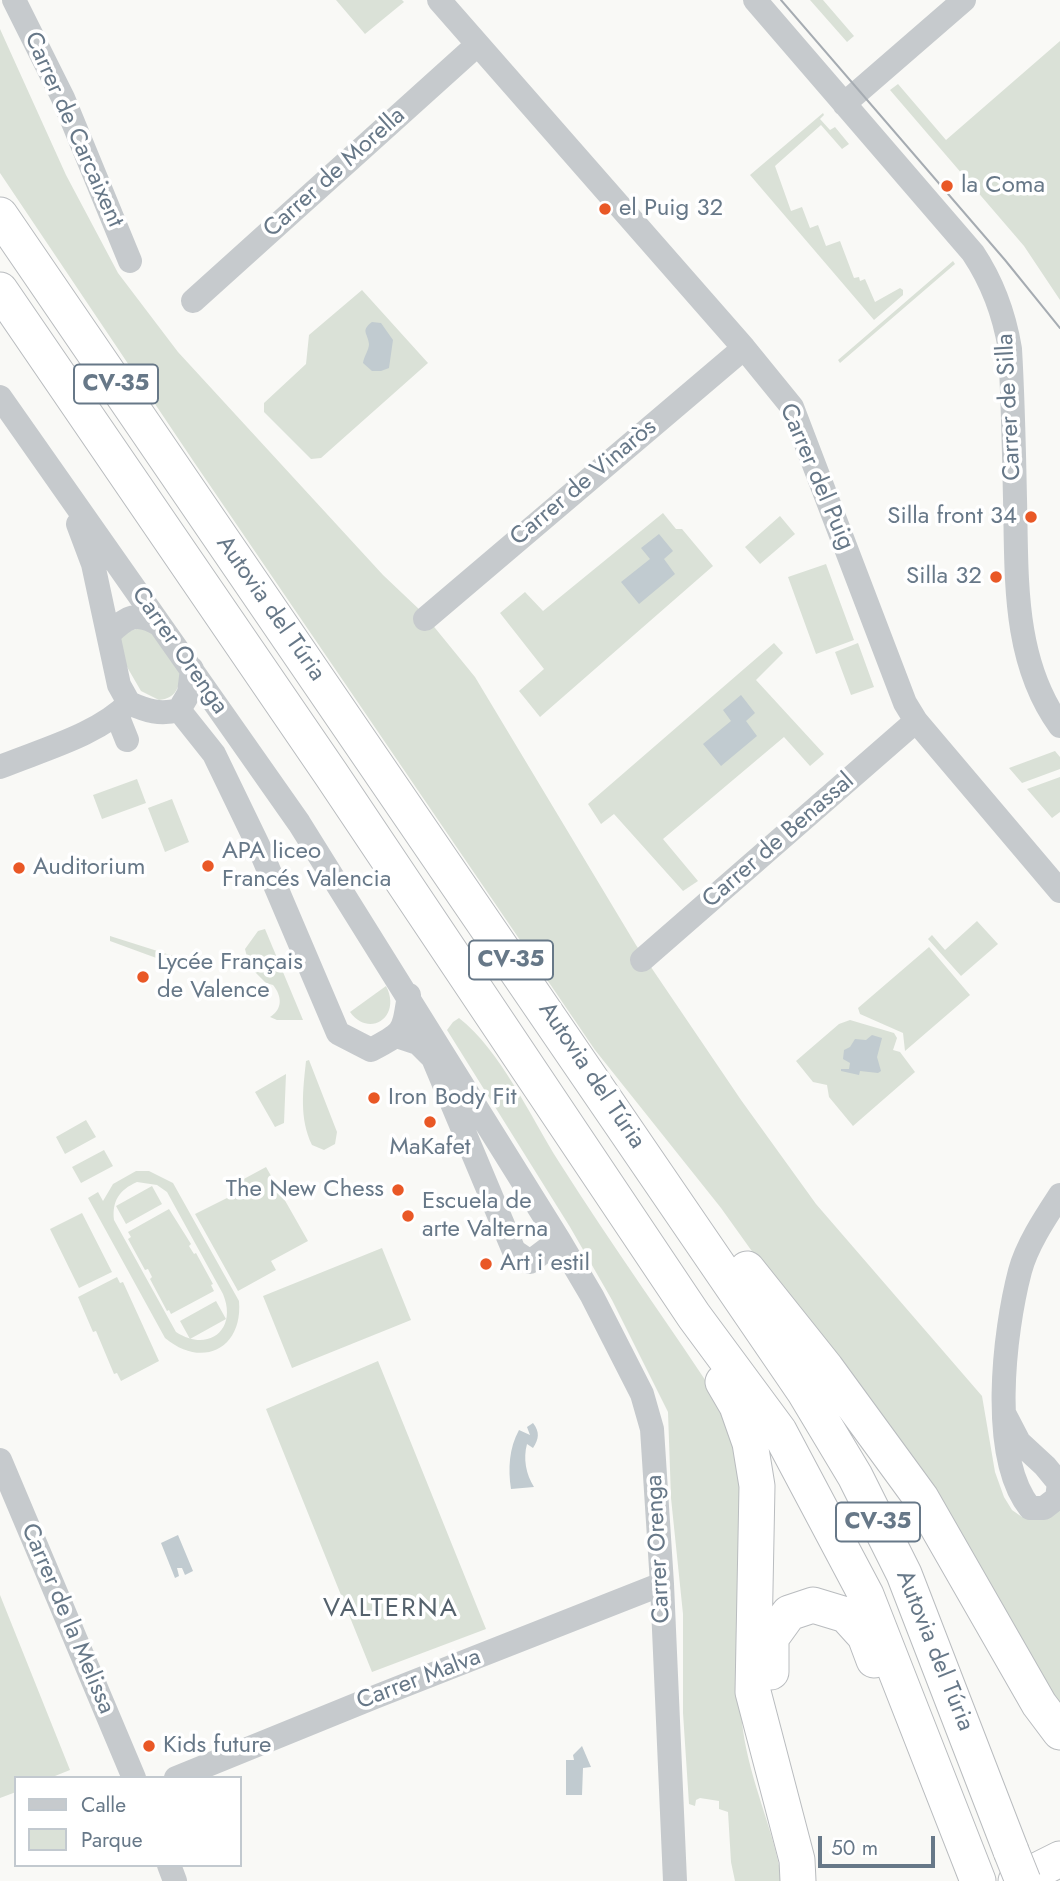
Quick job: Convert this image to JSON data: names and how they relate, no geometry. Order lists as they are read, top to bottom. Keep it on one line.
{"streets":{"highway":["CV-35","Autovia del Túria"],"street":["Carrer de Carcaixent","Carrer de Morella","Carrer de Silla","Carrer del Puig","Carrer de Vinaròs","Carrer Orenga","Carrer de Benassal","Carrer de la Melissa","Carrer Malva"]},"crossings":[["Carrer de Morella","Carrer del Puig"],["Carrer del Puig","Carrer de Vinaròs"],["Carrer del Puig","Carrer de Benassal"],["Carrer Orenga","Carrer Malva"]],"districts":["VALTERNA"],"places":["la Coma","el Puig 32","Silla front 34","Silla 32","APA liceo Francés Valencia","Auditorium","Lycée Français de Valence","Iron Body Fit","MaKafet","The New Chess","Escuela de arte Valterna","Art i estil","Kids future"],"legend":["Calle","Parque"],"scale_bar":"50 m"}
